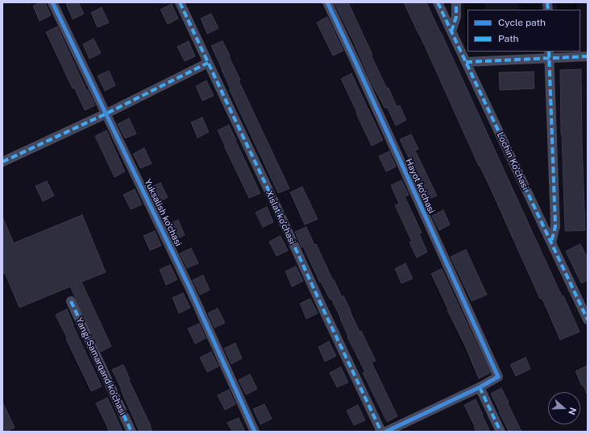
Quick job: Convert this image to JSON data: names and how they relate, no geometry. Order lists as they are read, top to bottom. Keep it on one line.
{"streets":{"street":["Lochin Ko'chasi","Hayot ko'chasi","Yuksalish ko'chasi","Xislat ko'chasi","Yangi Samarqand ko'chasi"]},"legend":["Cycle path","Path"],"north":"right"}
